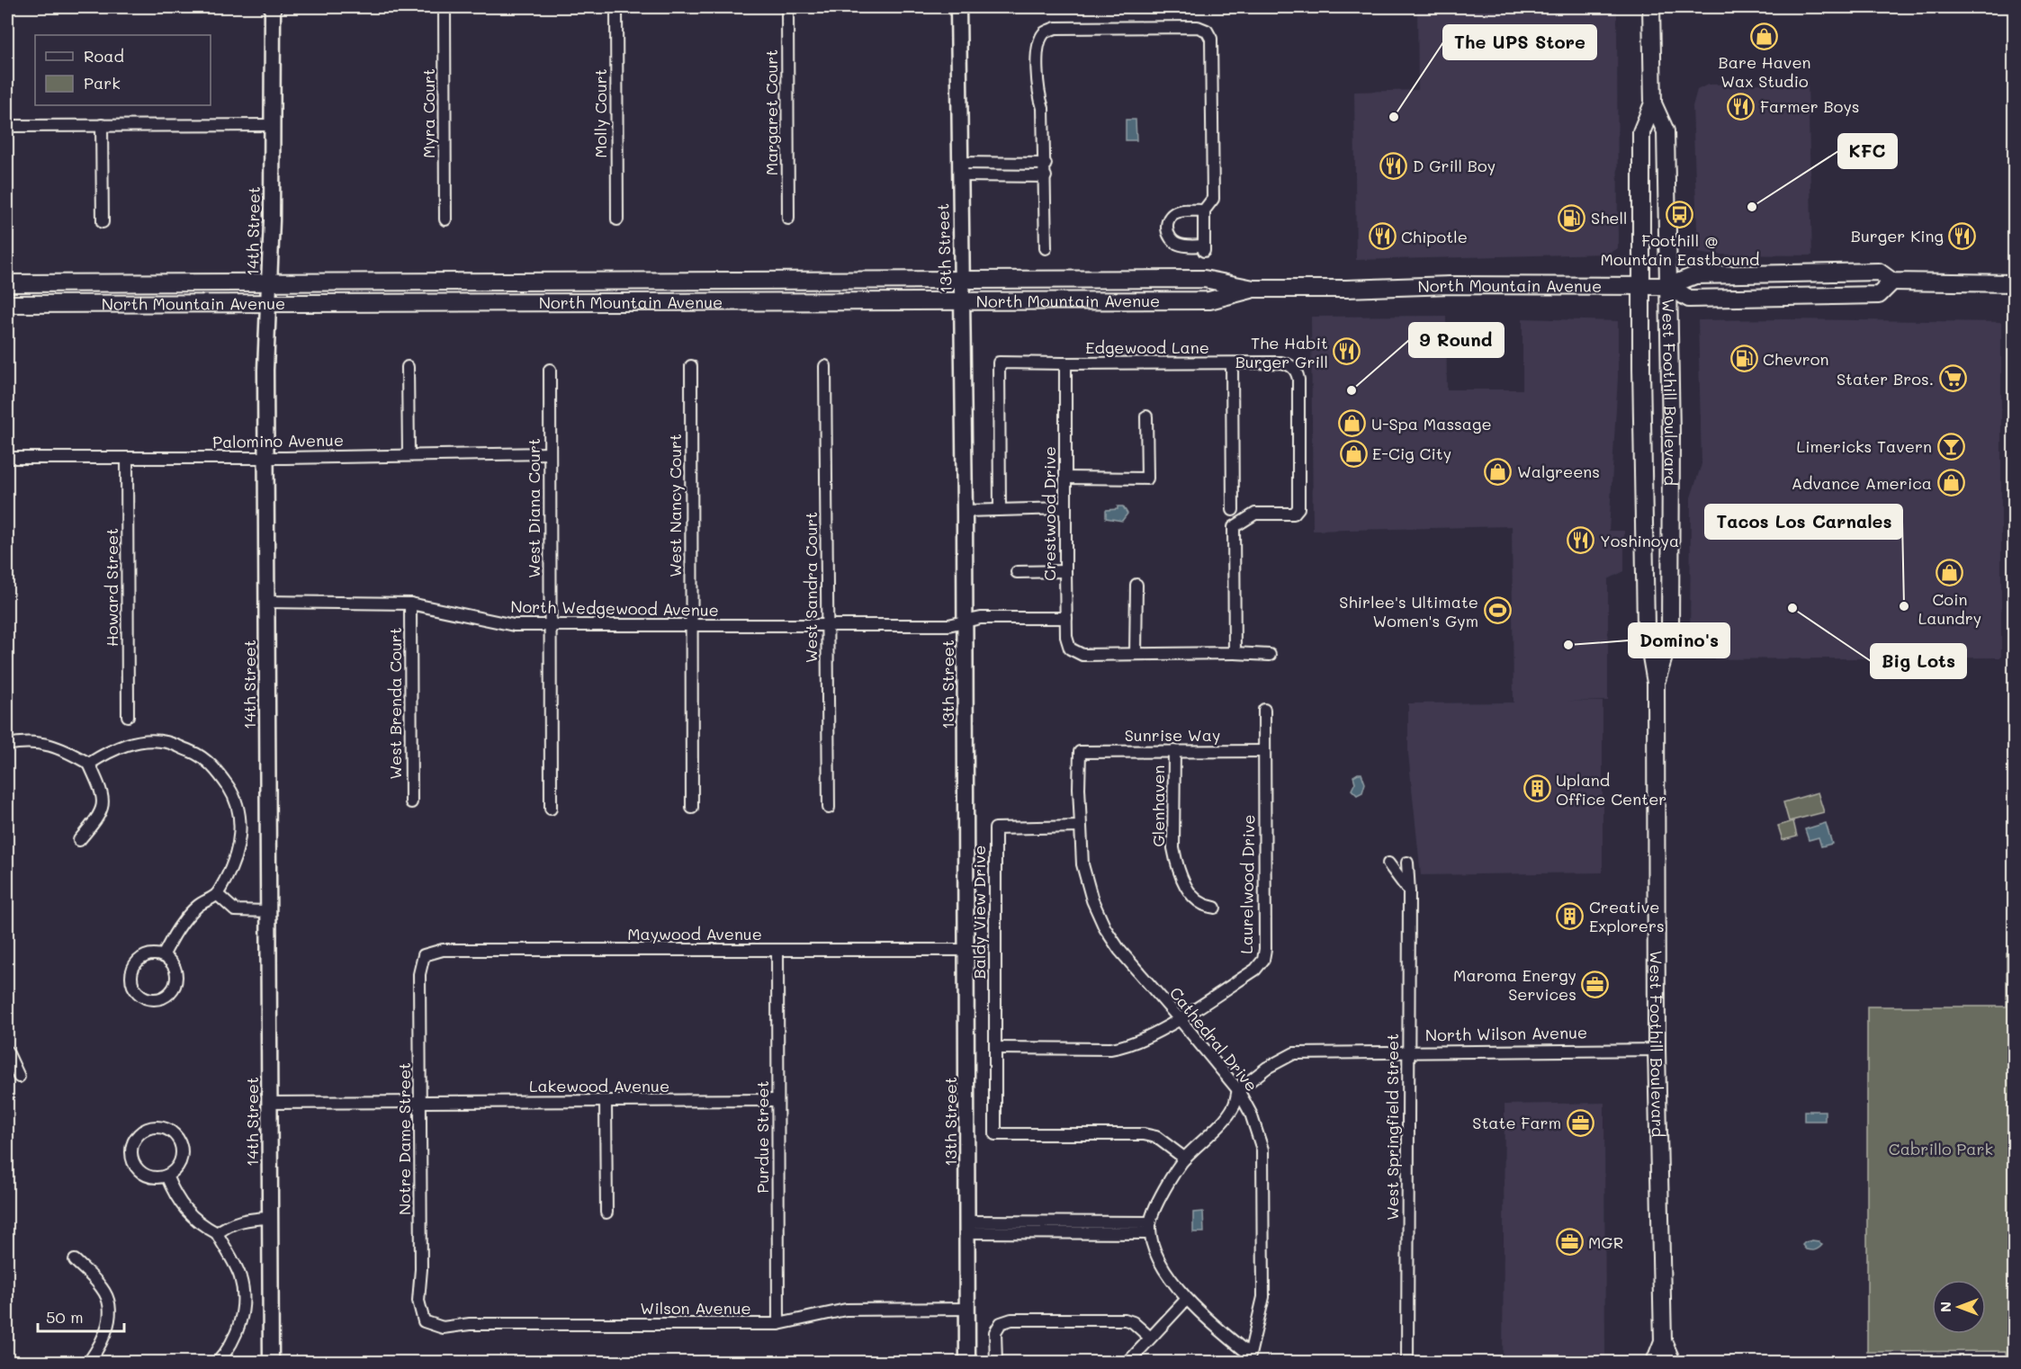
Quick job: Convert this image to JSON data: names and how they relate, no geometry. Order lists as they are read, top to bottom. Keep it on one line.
{"streets":{"main road":["North Mountain Avenue","West Foothill Boulevard"],"street":["Margaret Court","Myra Court","Molly Court","14th Street","13th Street","Edgewood Lane","Palomino Avenue","West Nancy Court","West Diana Court","Crestwood Drive","Howard Street","West Sandra Court","North Wedgewood Avenue","West Brenda Court","Sunrise Way","Glenhaven","Laurelwood Drive","Baldy View Drive","Maywood Avenue","North Wilson Avenue","Cathedral Drive","Lakewood Avenue","West Springfield Street","Purdue Street","Notre Dame Street","Wilson Avenue"]},"crossings":[["14th Street","North Mountain Avenue"],["14th Street","Palomino Avenue"],["14th Street","North Wedgewood Avenue"],["14th Street","Lakewood Avenue"],["13th Street","North Mountain Avenue"],["13th Street","North Wedgewood Avenue"],["13th Street","Maywood Avenue"],["13th Street","Wilson Avenue"],["North Mountain Avenue","West Foothill Boulevard"],["Edgewood Lane","Crestwood Drive"],["West Foothill Boulevard","North Wilson Avenue"],["Palomino Avenue","West Diana Court"],["Palomino Avenue","Howard Street"],["West Nancy Court","North Wedgewood Avenue"],["West Diana Court","North Wedgewood Avenue"],["Crestwood Drive","North Wedgewood Avenue"],["West Sandra Court","North Wedgewood Avenue"],["North Wedgewood Avenue","West Brenda Court"],["Sunrise Way","Glenhaven"],["Sunrise Way","Laurelwood Drive"],["Sunrise Way","Cathedral Drive"],["Laurelwood Drive","Baldy View Drive"],["Laurelwood Drive","Cathedral Drive"],["Baldy View Drive","Cathedral Drive"],["Maywood Avenue","Purdue Street"],["Maywood Avenue","Notre Dame Street"],["North Wilson Avenue","Cathedral Drive"],["North Wilson Avenue","West Springfield Street"],["Lakewood Avenue","Purdue Street"],["Lakewood Avenue","Notre Dame Street"],["Purdue Street","Wilson Avenue"],["Notre Dame Street","Wilson Avenue"]],"parks":["Cabrillo Park"],"places":{"shop":["Bare Haven Wax Studio","U-Spa Massage","E-Cig City","Walgreens","Advance America","Coin Laundry"],"restaurant":["Farmer Boys","D Grill Boy","Burger King","Chipotle","The Habit Burger Grill","Yoshinoya"],"other":["The UPS Store","KFC","9 Round","Tacos Los Carnales","Big Lots","Domino's"],"bus stop":["Foothill @ Mountain Eastbound"],"fuel station":["Shell","Chevron"],"supermarket":["Stater Bros."],"bar":["Limericks Tavern"],"sports":["Shirlee's Ultimate Women's Gym"],"building":["Upland Office Center","Creative Explorers"],"office":["Maroma Energy Services","State Farm","MGR"]},"legend":["Road","Park"],"scale_bar":"50 m","north":"left"}
